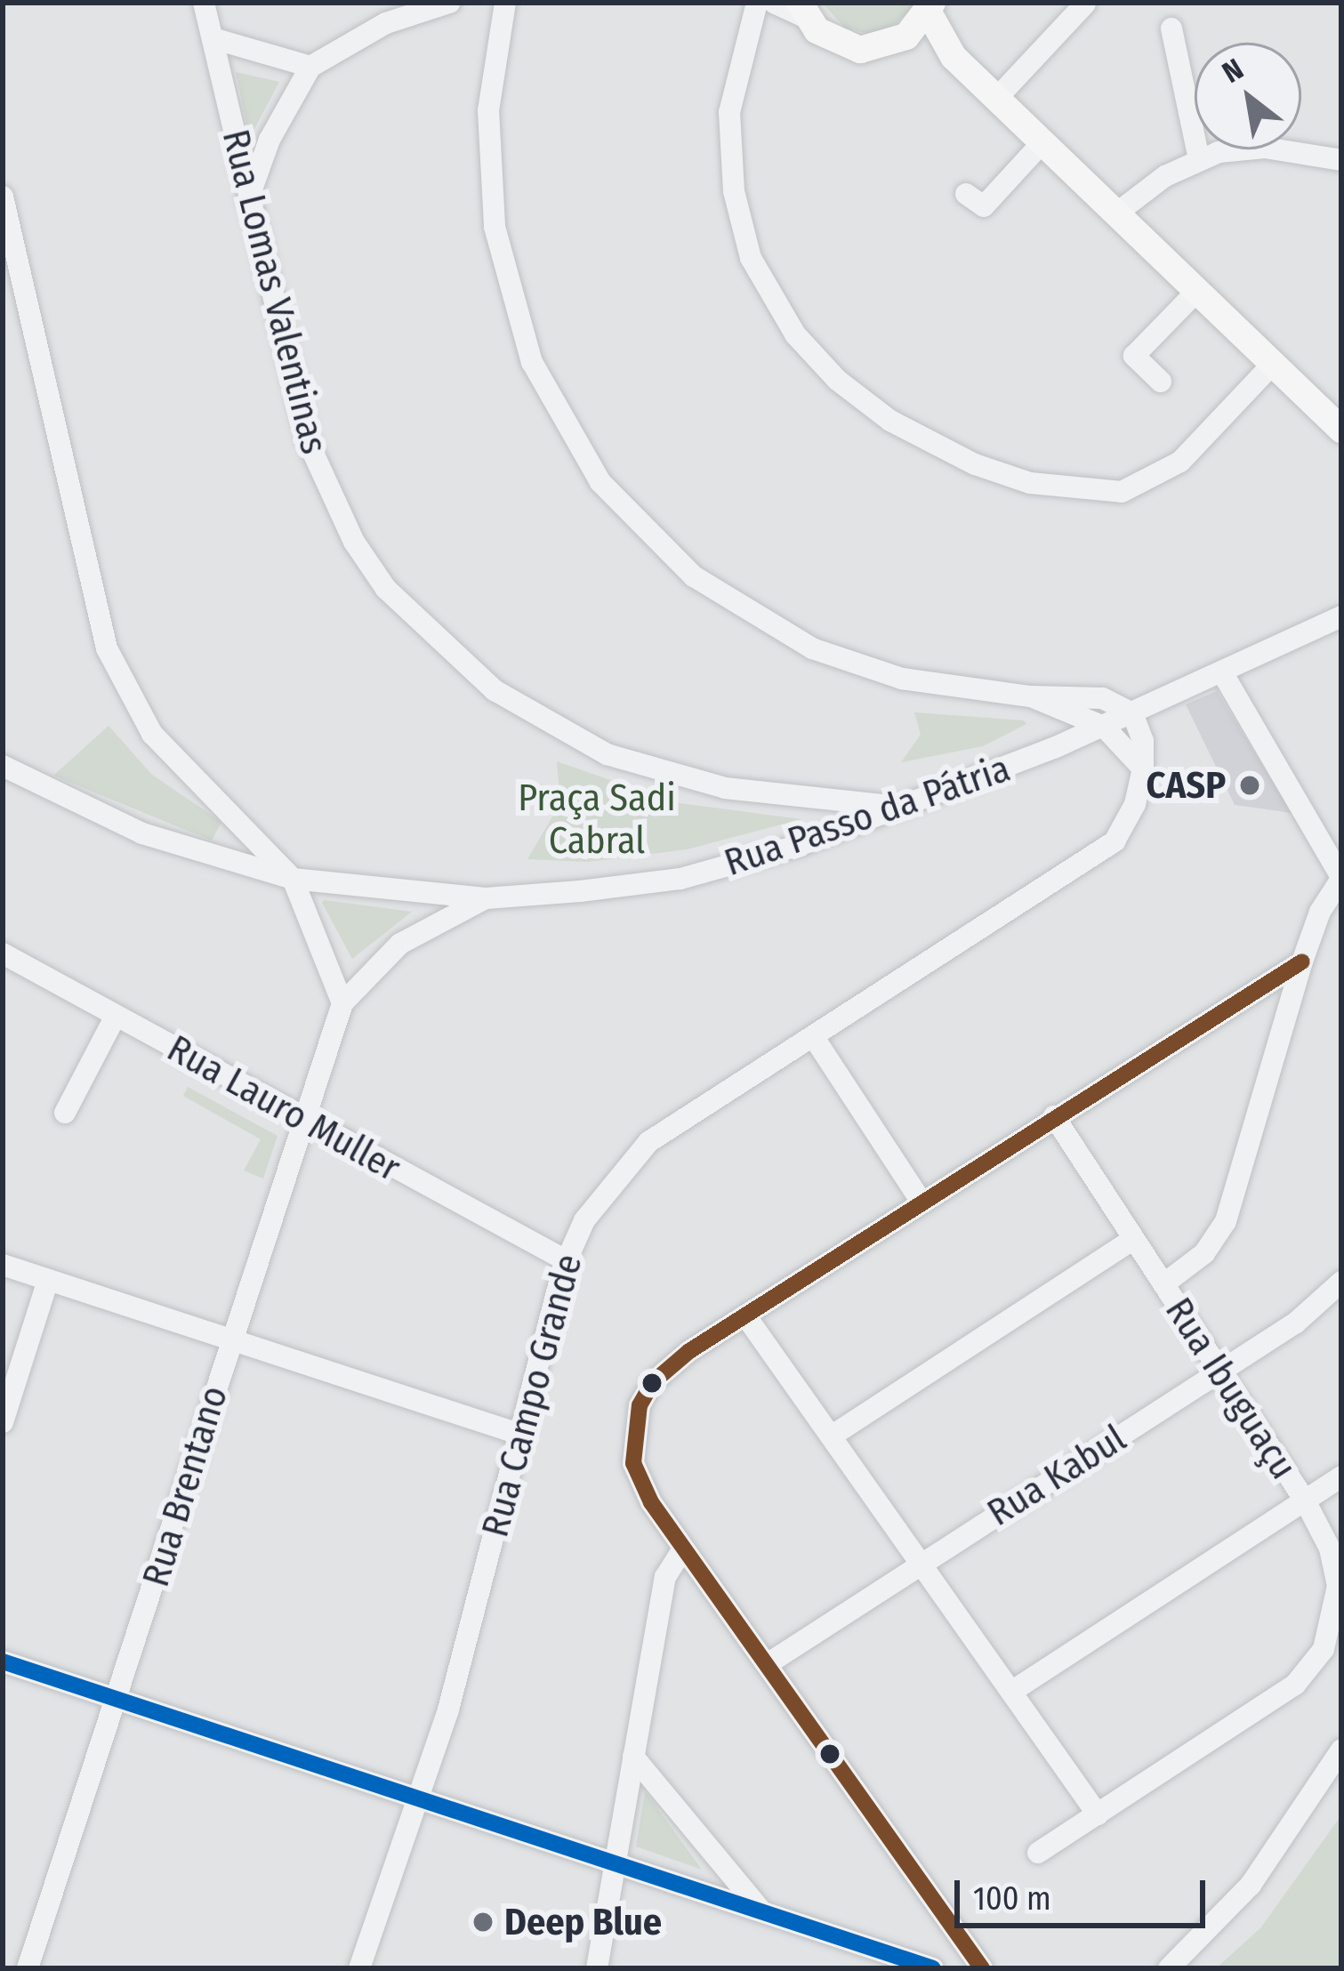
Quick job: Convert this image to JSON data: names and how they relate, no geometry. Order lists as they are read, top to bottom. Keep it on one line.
{"streets":{"street":["Rua Lomas Valentinas","Rua Passo da Pátria","Rua Lauro Muller","Rua Ibuguaçu","Rua Campo Grande","Rua Kabul","Rua Brentano"]},"crossings":[["Rua Lomas Valentinas","Rua Passo da Pátria"],["Rua Passo da Pátria","Rua Brentano"],["Rua Lauro Muller","Rua Campo Grande"],["Rua Lauro Muller","Rua Brentano"],["Rua Ibuguaçu","Rua Kabul"]],"parks":["Praça Sadi Cabral"],"places":["CASP","Deep Blue"],"scale_bar":"100 m","north":"top left"}
